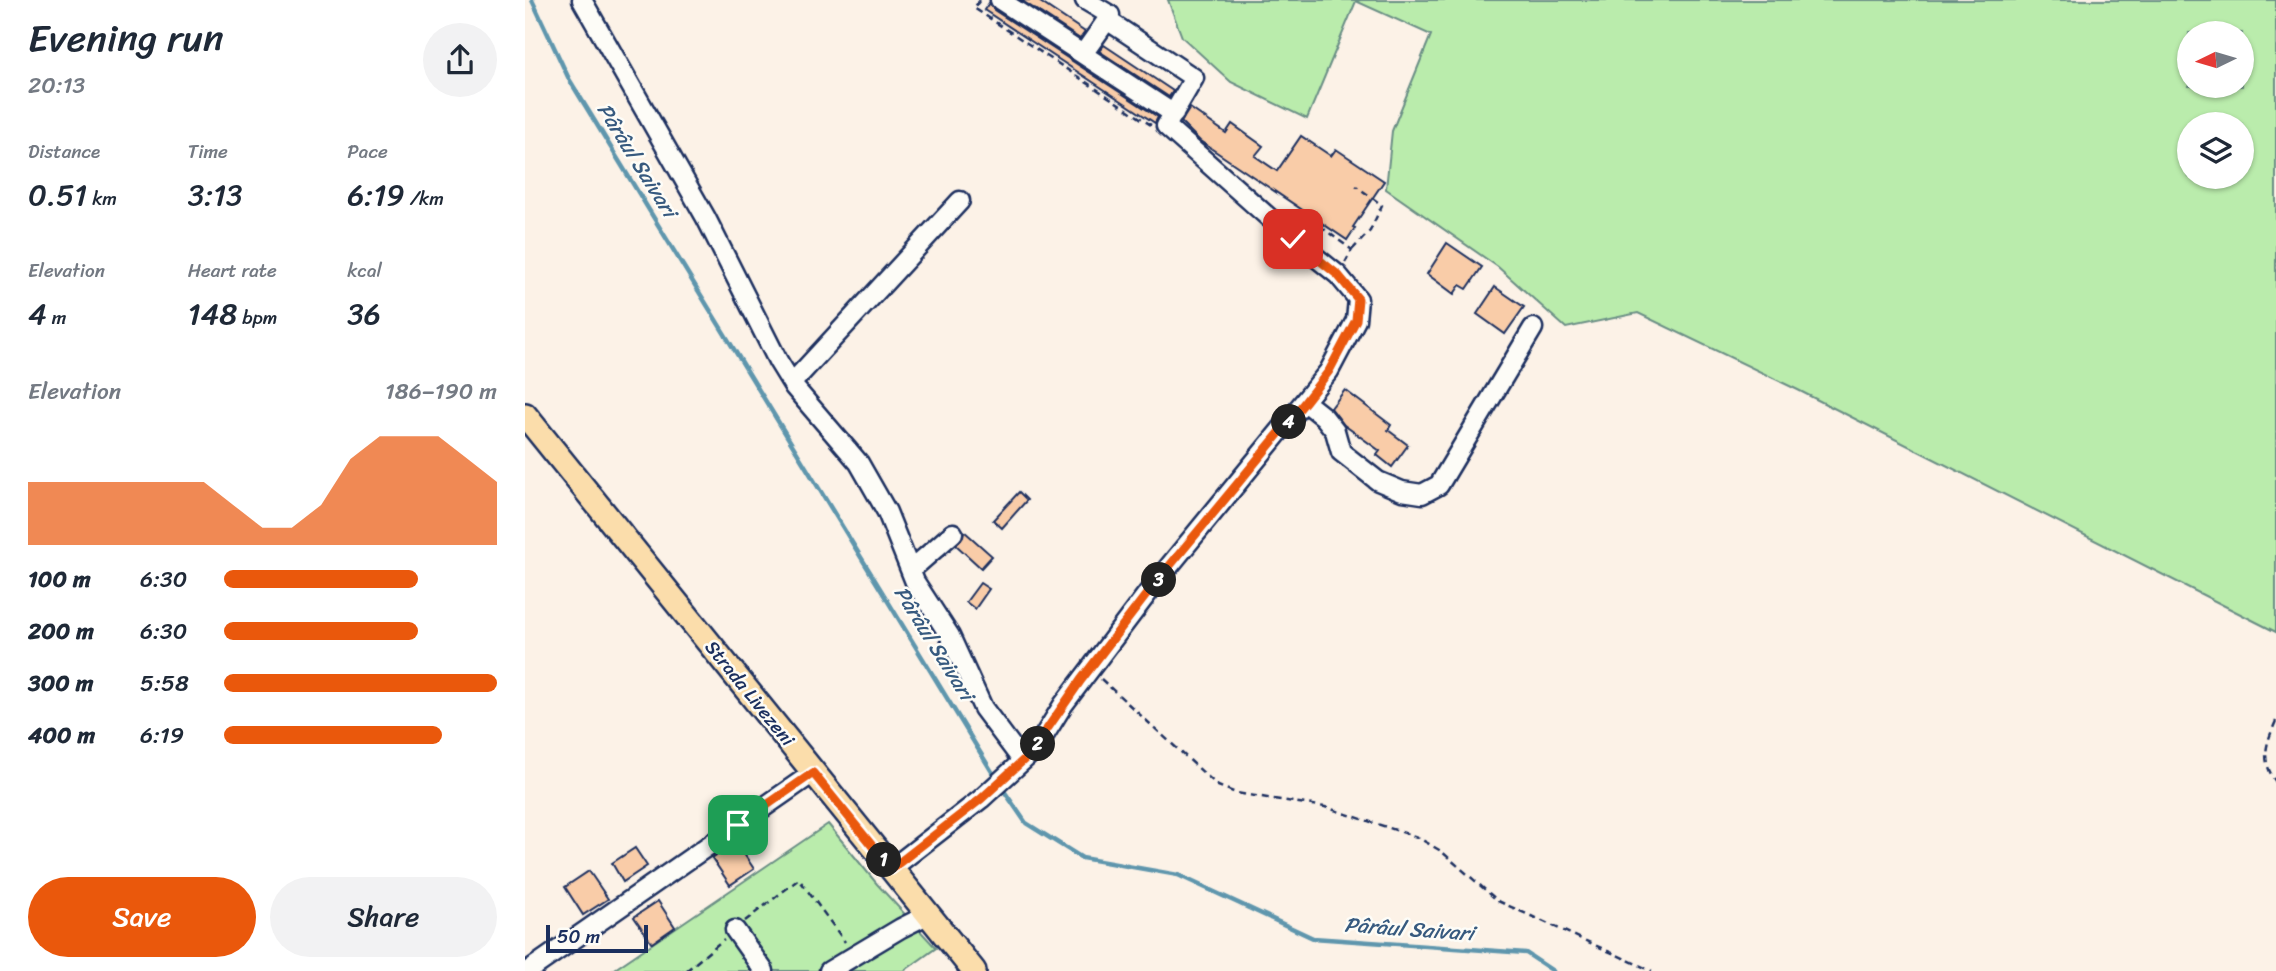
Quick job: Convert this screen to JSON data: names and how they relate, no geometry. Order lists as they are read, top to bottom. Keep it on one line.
{"streets":{"main road":["Strada Livezeni"]},"water":["Pârâul Saivari"],"scale_bar":"50 m","north":"left","page":{"heading":["Evening run","20:13"],"stats":[["Distance","0.51 km"],["Time","3:13"],["Pace","6:19 /km"],["Elevation","4 m"],["Heart rate","148 bpm"],["kcal","36"]],"chart":["Elevation","186–190 m"],"pins":["4","3","2","1"],"list":[{"name":"100 m","note":"6:30"},{"name":"200 m","note":"6:30"},{"name":"300 m","note":"5:58"},{"name":"400 m","note":"6:19"}],"buttons":["Save","Share"],"scale":"50 m"}}
